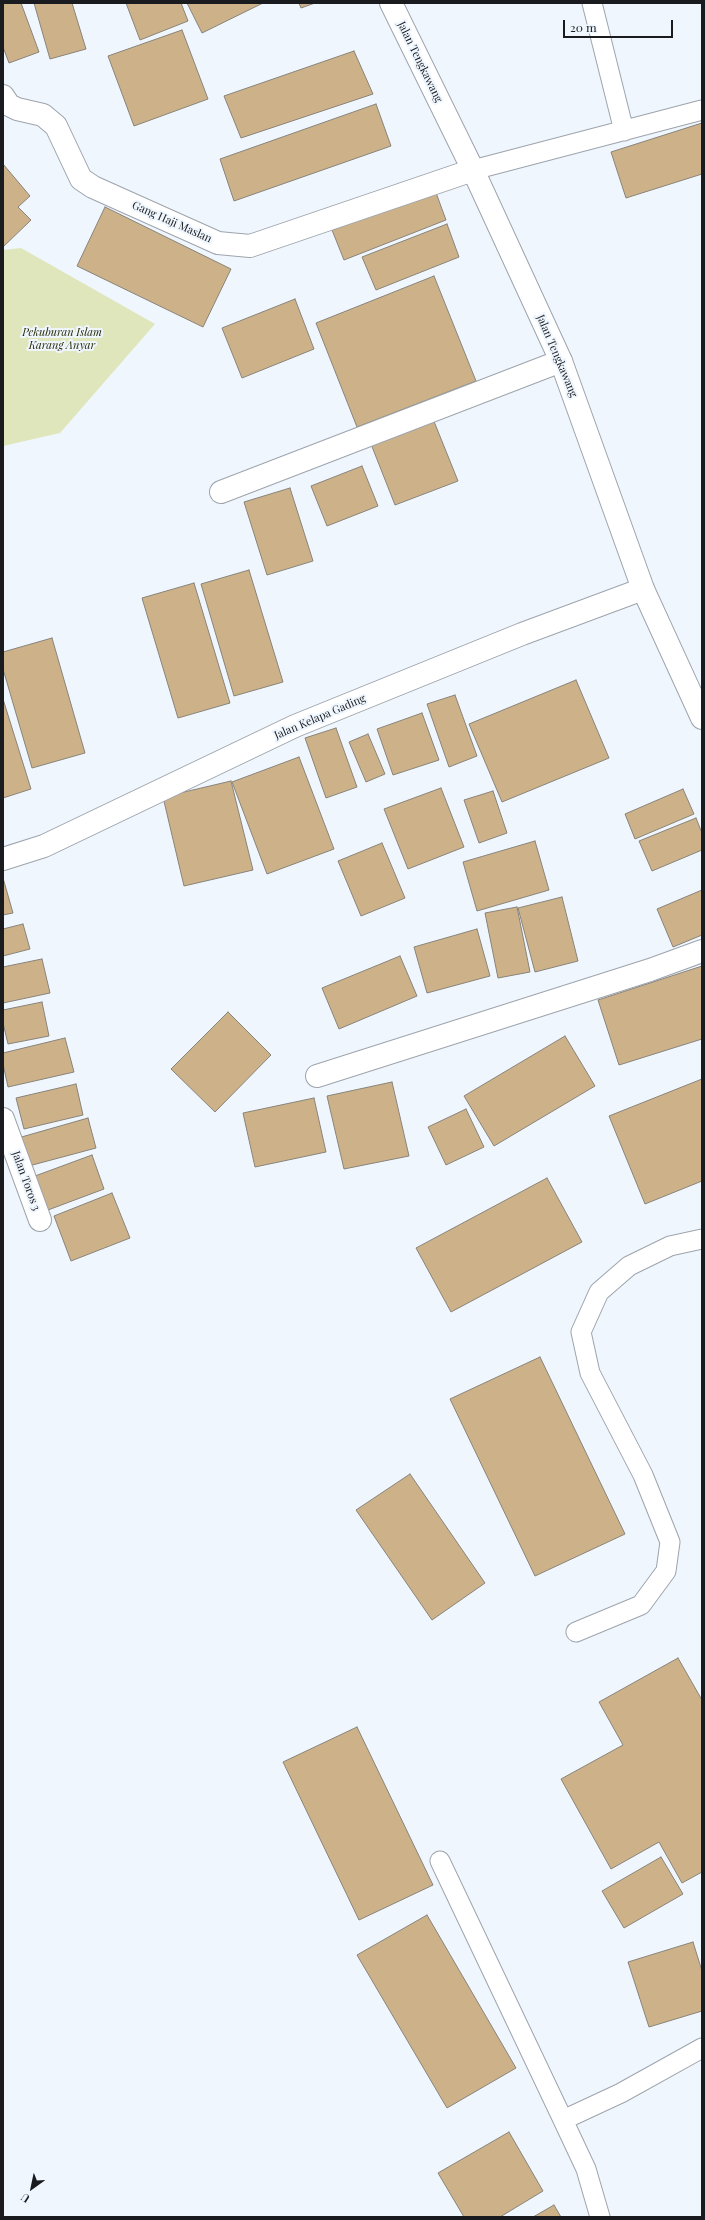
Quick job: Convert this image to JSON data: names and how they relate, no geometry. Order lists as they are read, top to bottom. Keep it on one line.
{"streets":{"street":["Jalan Tengkawang","Gang Haji Maslan","Jalan Kelapa Gading","Jalan Toros 3"]},"crossings":[["Jalan Tengkawang","Gang Haji Maslan"],["Jalan Tengkawang","Jalan Kelapa Gading"]],"parks":["Pekuburan Islam Karang Anyar"],"scale_bar":"20 m","north":"bottom left"}
